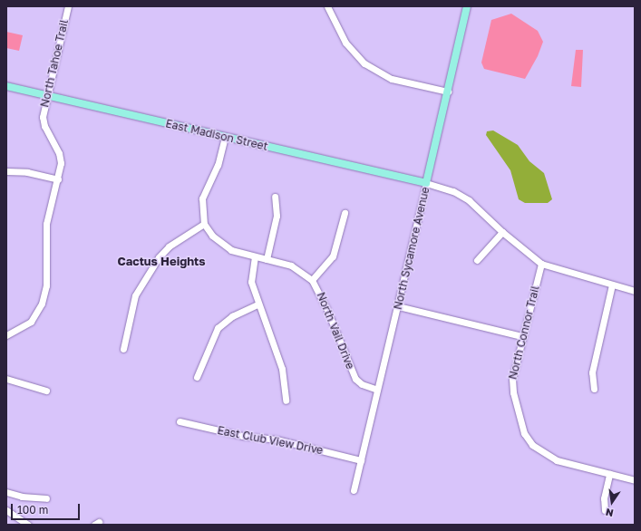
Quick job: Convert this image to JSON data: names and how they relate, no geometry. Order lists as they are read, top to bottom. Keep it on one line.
{"streets":{"main road":["East Madison Street","North Sycamore Avenue"],"street":["North Tahoe Trail","North Vail Drive","North Connor Trail","East Club View Drive"]},"crossings":[["North Tahoe Trail","East Madison Street"],["East Madison Street","North Sycamore Avenue"],["North Sycamore Avenue","North Vail Drive"],["North Sycamore Avenue","East Club View Drive"]],"districts":["Cactus Heights"],"scale_bar":"100 m","north":"bottom"}
